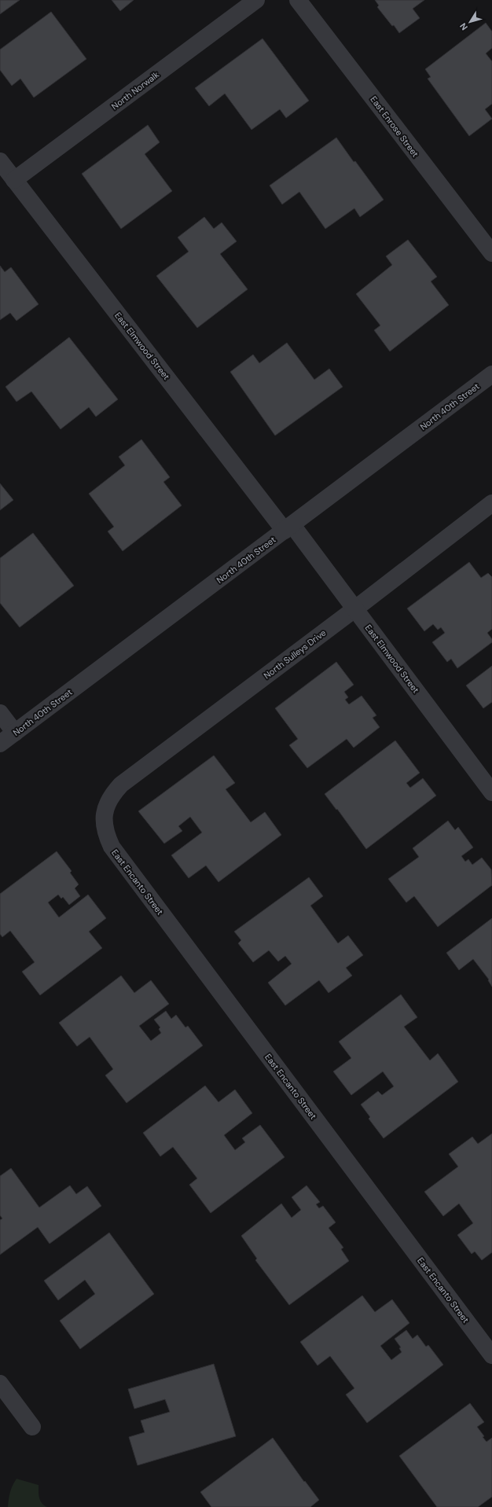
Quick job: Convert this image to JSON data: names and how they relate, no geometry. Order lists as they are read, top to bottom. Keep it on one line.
{"streets":{"street":["North Norwalk","East Enrose Street","East Elmwood Street","North 40th Street","North Sulleys Drive","East Encanto Street"]},"crossings":[["North Norwalk","East Elmwood Street"],["East Elmwood Street","North 40th Street"],["East Elmwood Street","North Sulleys Drive"],["North Sulleys Drive","East Encanto Street"]],"north":"bottom left"}
